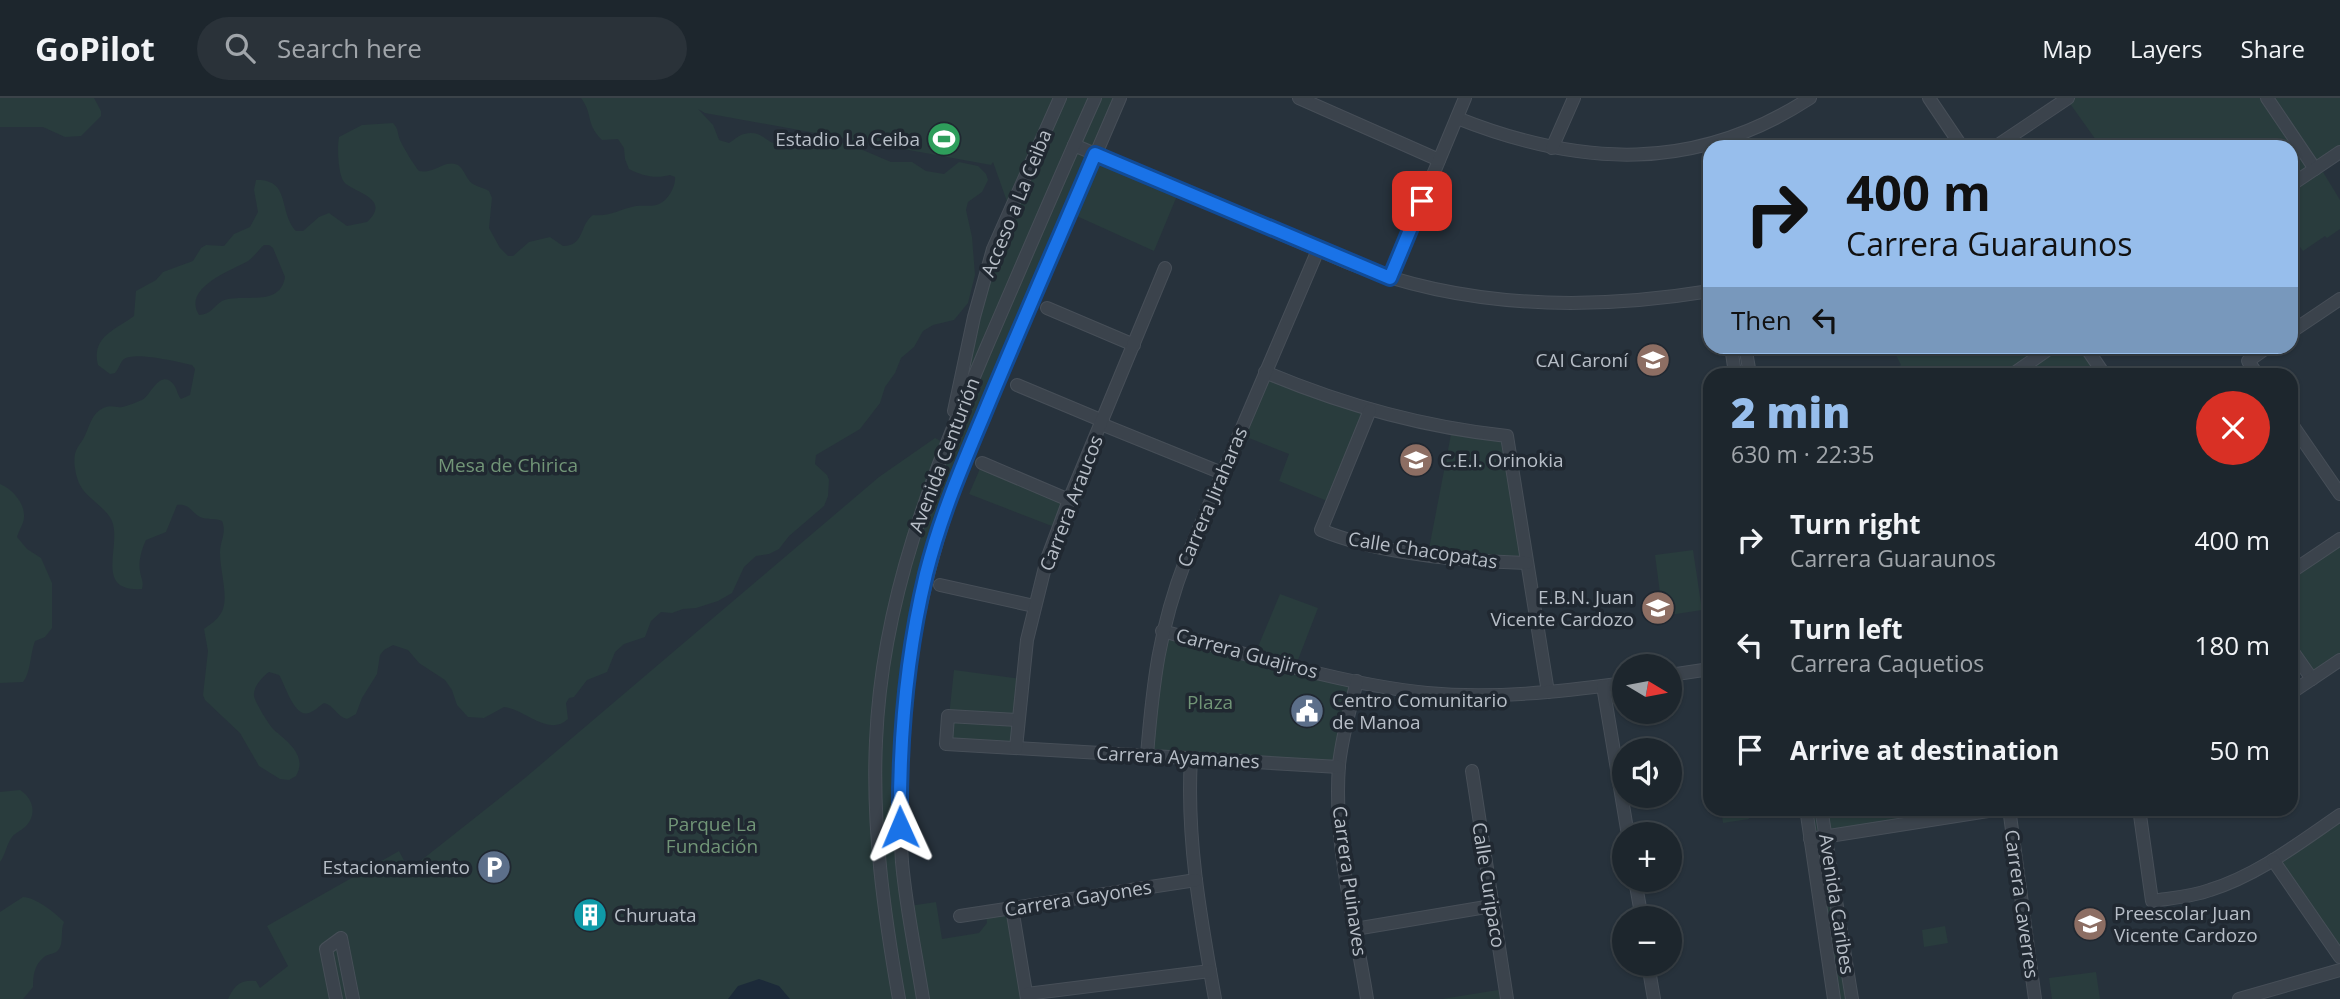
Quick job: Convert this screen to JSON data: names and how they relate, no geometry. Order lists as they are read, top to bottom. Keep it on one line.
{"streets":{"street":["Acceso a La Ceiba","Avenida Centurión","Carrera Jiraharas","Carrera Araucos","Calle Chacopatas","Carrera Guajiros","Carrera Ayamanes","Carrera Puinaves","Calle Curipaco","Carrera Gayones","Avenida Caribes","Carrera Caverres"]},"crossings":[["Acceso a La Ceiba","Avenida Centurión"],["Carrera Jiraharas","Carrera Guajiros"],["Carrera Jiraharas","Carrera Ayamanes"],["Carrera Araucos","Carrera Ayamanes"],["Carrera Guajiros","Carrera Puinaves"],["Carrera Ayamanes","Carrera Puinaves"]],"parks":["Mesa de Chirica","Plaza","Parque La Fundación"],"places":{"sports":["Estadio La Ceiba"],"school or university":["CAI Caroní","C.E.I. Orinokia","E.B.N. Juan Vicente Cardozo","Preescolar Juan Vicente Cardozo"],"public building":["Centro Comunitario de Manoa"],"parking":["Estacionamiento"],"building":["Churuata"]},"north":"right","page":{"header":"GoPilot","search":"Search here","nav":["Map","Layers","Share"],"turn":["400 m","Carrera Guaraunos"],"then":"Then","heading":["2 min","630 m · 22:35"],"list":[{"name":"Turn right","note":"Carrera Guaraunos","value":"400 m"},{"name":"Turn left","note":"Carrera Caquetios","value":"180 m"},{"name":"Arrive at destination","value":"50 m"}],"map_buttons":["+","−"]}}
